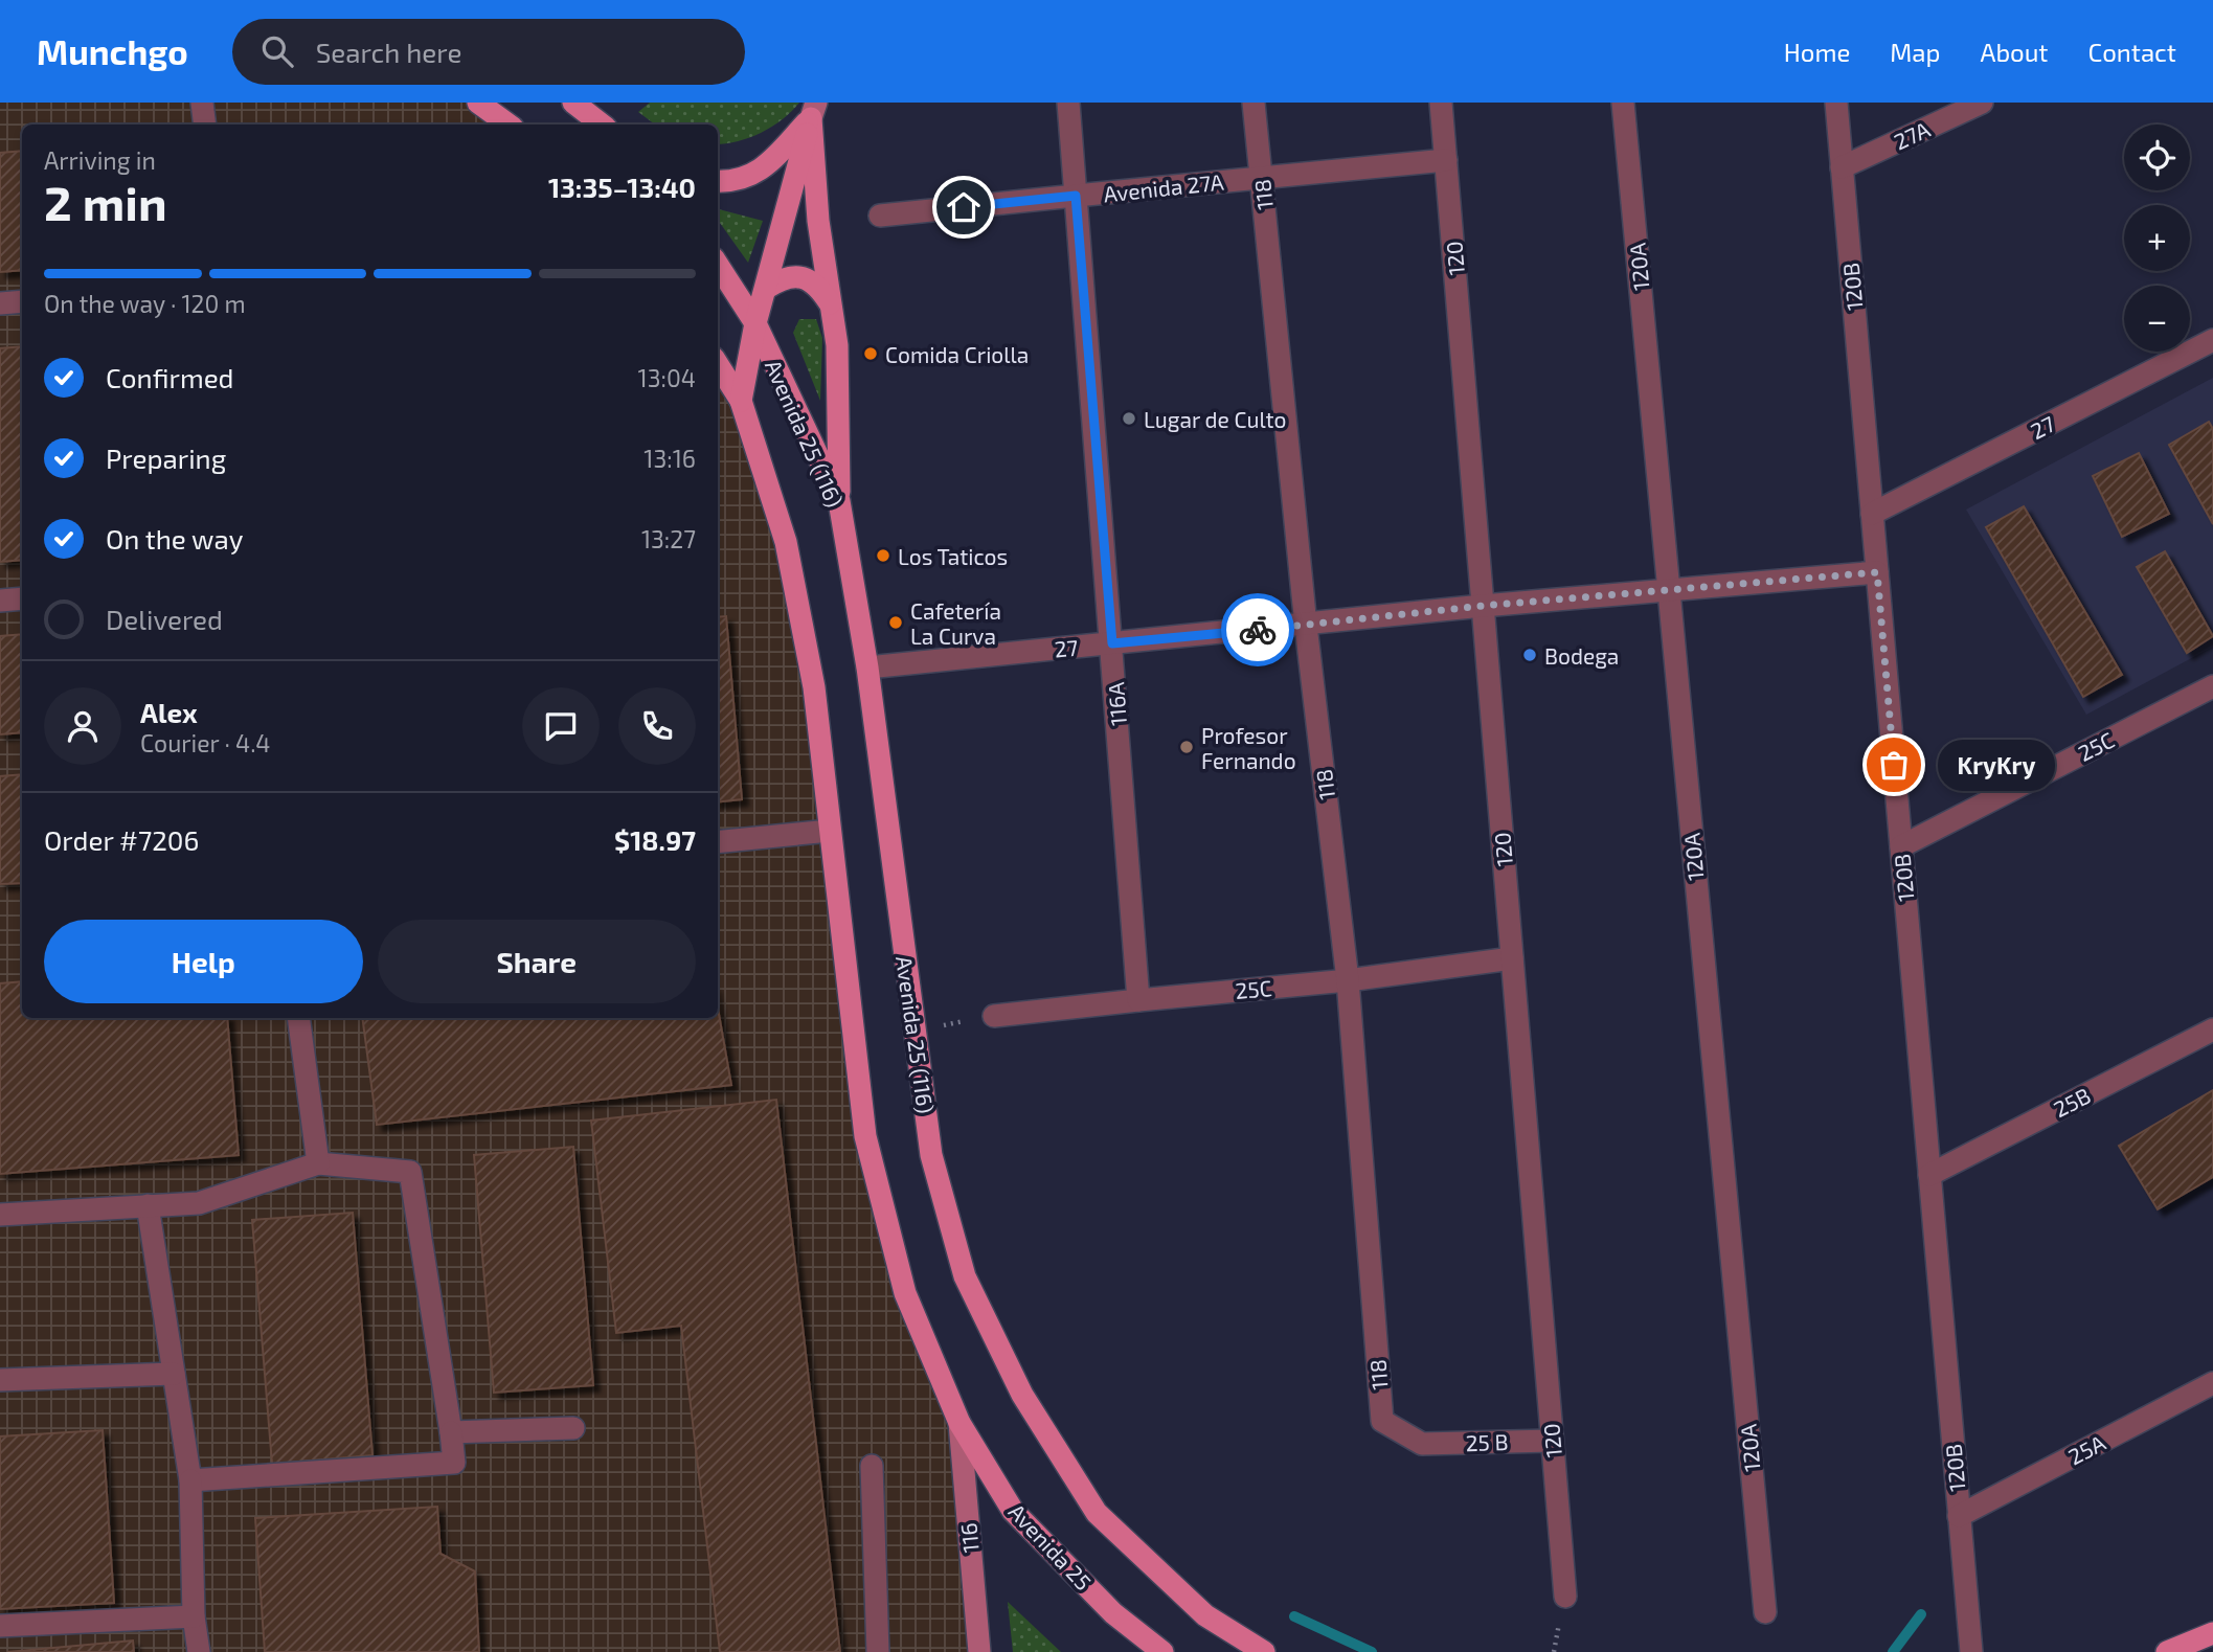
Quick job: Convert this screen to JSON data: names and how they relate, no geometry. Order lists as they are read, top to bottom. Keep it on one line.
{"streets":{"main road":["Avenida 25 (116)","116","Avenida 25"],"street":["27A","Avenida 27A","118","120","120A","120B","27","116A","25C","25B","25 B","25A"]},"crossings":[["27A","120B"],["Avenida 27A","118"],["Avenida 27A","120"],["Avenida 27A","116A"],["118","27"],["118","25C"],["118","25 B"],["120","27"],["120","25C"],["120","25 B"],["120A","27"],["120B","27"],["120B","25C"],["120B","25B"],["120B","25A"],["27","Avenida 25 (116)"],["27","116A"],["Avenida 25 (116)","116"],["Avenida 25 (116)","Avenida 25"],["116A","25C"],["116","Avenida 25"]],"places":["Comida Criolla","Lugar de Culto","Los Taticos","Cafetería La Curva","Bodega","Profesor Fernando","KryKry"],"page":{"header":"Munchgo","search":"Search here","nav":["Home","Map","About","Contact"],"map_buttons":["+","−"],"heading":["2 min","Arriving in","13:35–13:40"],"panel":["Alex","Courier · 4.4","Order #7206","$18.97"],"bar":"On the way · 120 m","list":[["Confirmed","13:04"],["Preparing","13:16"],["On the way","13:27"],"Delivered"],"bubble":"KryKry","buttons":["Help","Share"]}}
